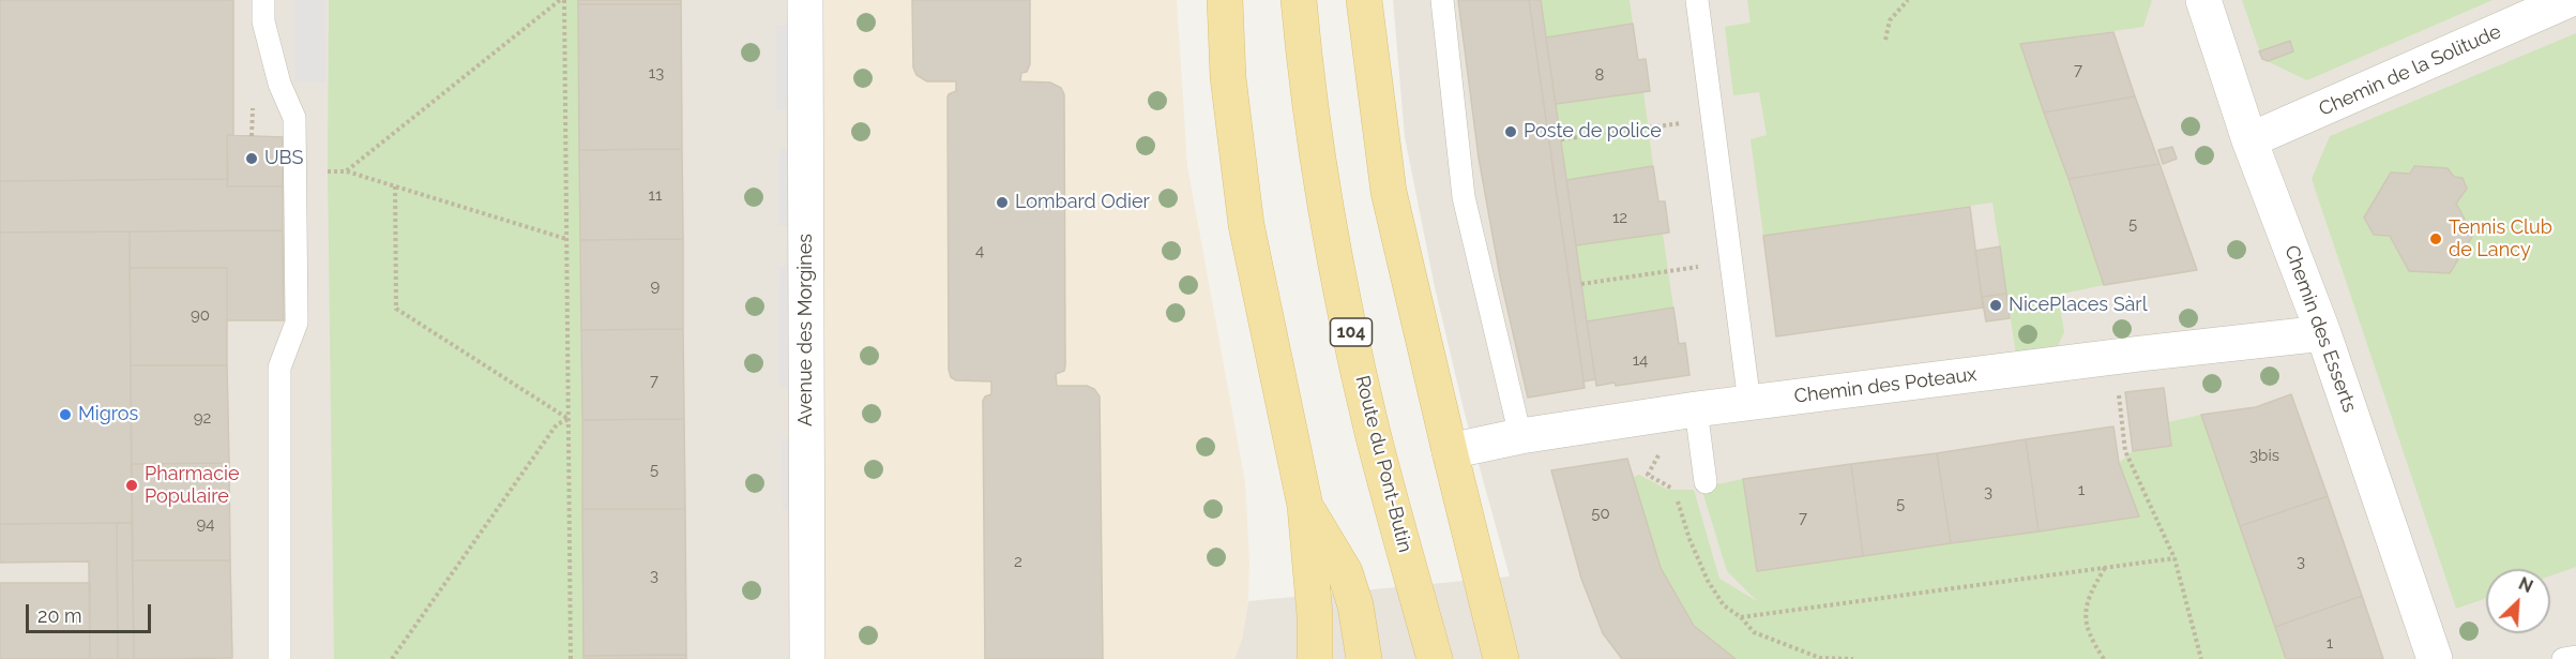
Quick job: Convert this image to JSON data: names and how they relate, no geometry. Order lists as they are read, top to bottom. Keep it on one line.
{"streets":{"main road":["104","Route du Pont-Butin"],"street":["Chemin de la Solitude","Chemin des Esserts","Avenue des Morgines","Chemin des Poteaux"]},"crossings":[["Chemin de la Solitude","Chemin des Esserts"],["Chemin des Esserts","Chemin des Poteaux"]],"places":["Poste de police","UBS","Lombard Odier","Tennis Club de Lancy","NicePlaces Sàrl","Migros","Pharmacie Populaire"],"house_numbers":["7","13","8","11","12","5","4","9","90","14","7","92","3bis","5","1","3","5","50","7","94","2","3","3","1"],"scale_bar":"20 m","north":"top right"}
